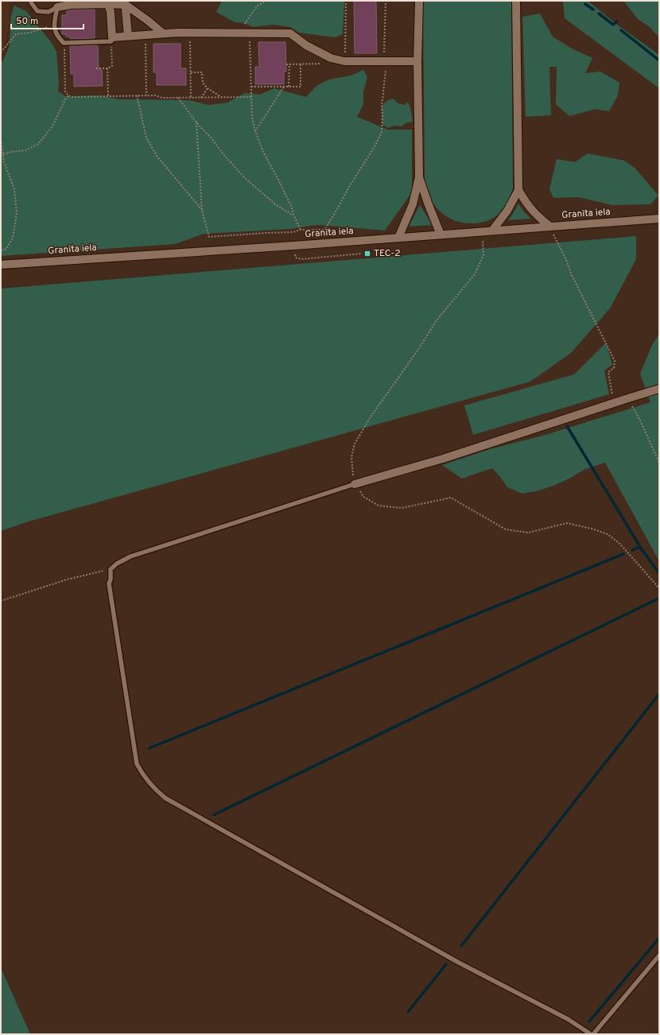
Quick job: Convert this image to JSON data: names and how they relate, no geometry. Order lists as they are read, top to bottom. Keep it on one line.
{"streets":{"street":["Granīta iela"]},"places":{"transit":["TEC-2"]},"scale_bar":"50 m"}
